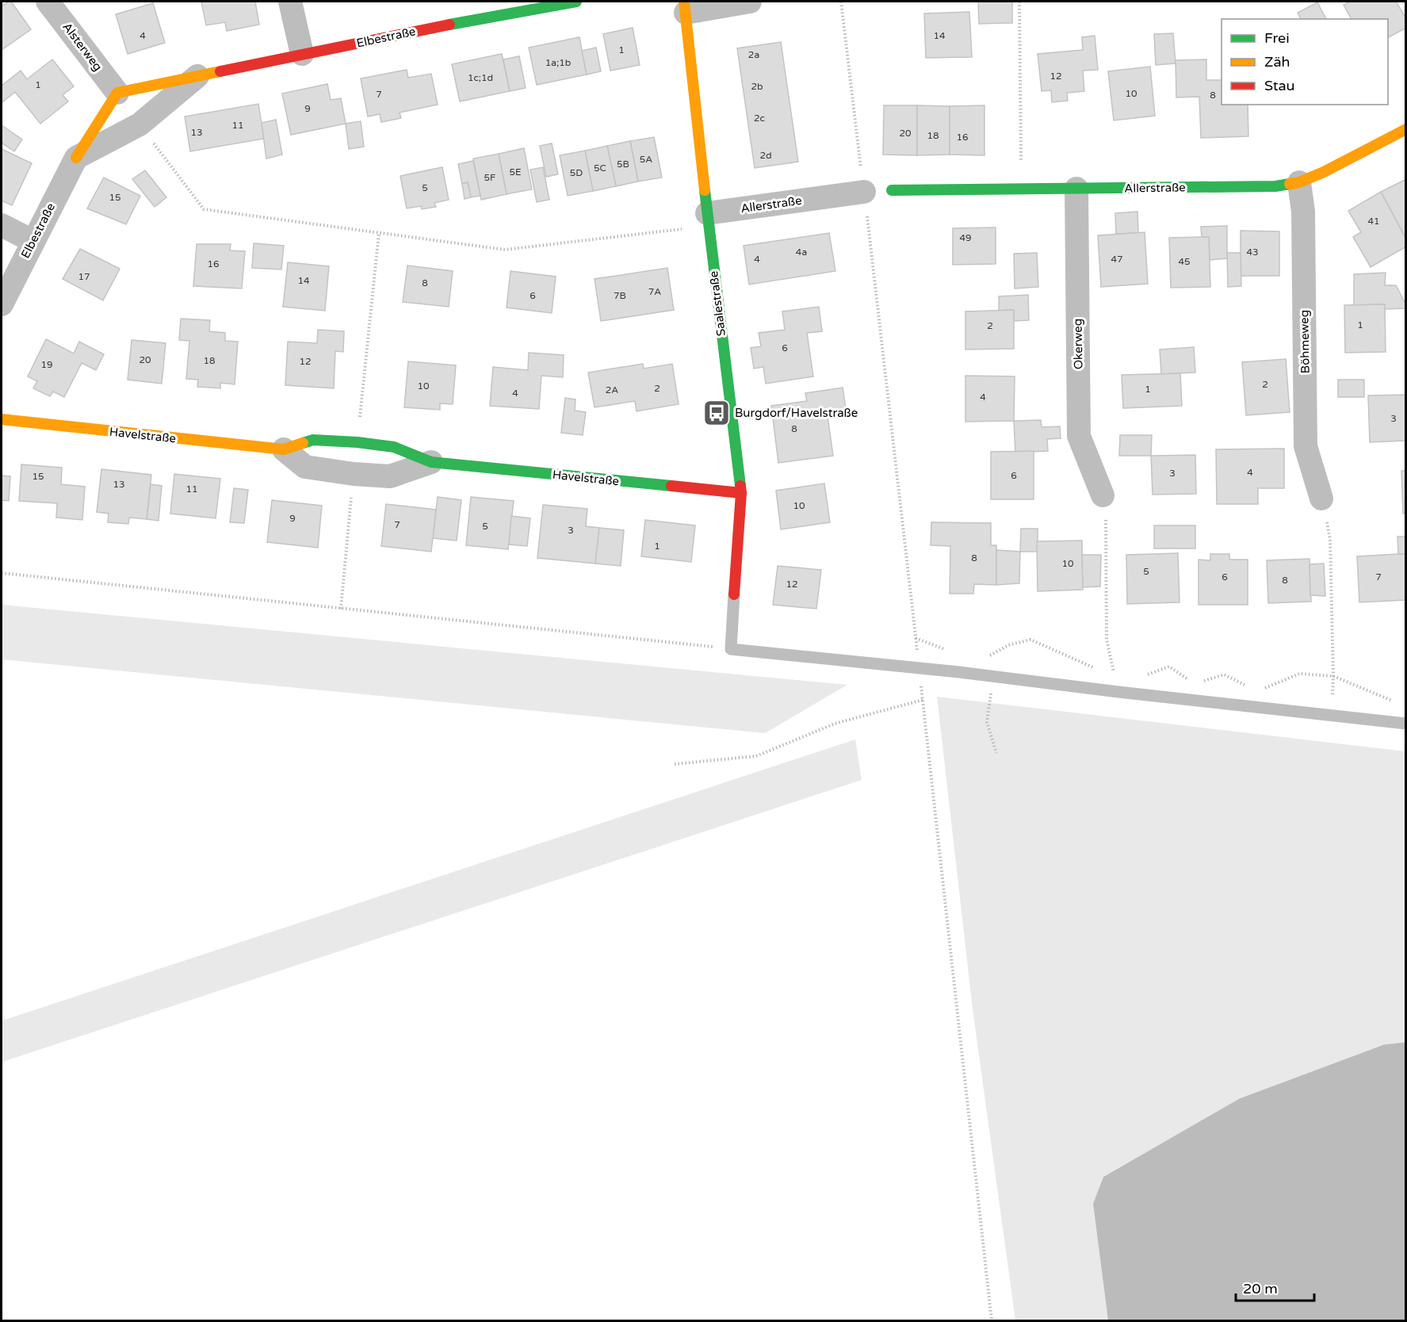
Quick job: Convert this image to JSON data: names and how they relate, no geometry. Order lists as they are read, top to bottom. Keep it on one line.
{"streets":{"street":["Elbestraße","Alsterweg","Allerstraße","Saalestraße","Böhmeweg","Okerweg","Havelstraße"]},"crossings":[["Elbestraße","Alsterweg"],["Allerstraße","Saalestraße"],["Allerstraße","Böhmeweg"],["Allerstraße","Okerweg"],["Saalestraße","Havelstraße"]],"places":{"bus stop":["Burgdorf/Havelstraße"]},"house_numbers":["4","14","1","2a","1a;1b","12","1c;1d","1","2b","10","7","8","9","2c","11","13","20","18","16","2d","5A","5B","5C","5E","5D","5F","5","15","41","49","4a","43","4","47","45","16","17","14","8","7A","6","7B","1","2","6","20","18","12","19","2","10","2","1","2A","4","4","3","8","4","3","6","15","13","11","10","9","7","5","3","1","8","10","5","6","7","8","12"],"legend":["Frei","Zäh","Stau"],"scale_bar":"20 m"}
